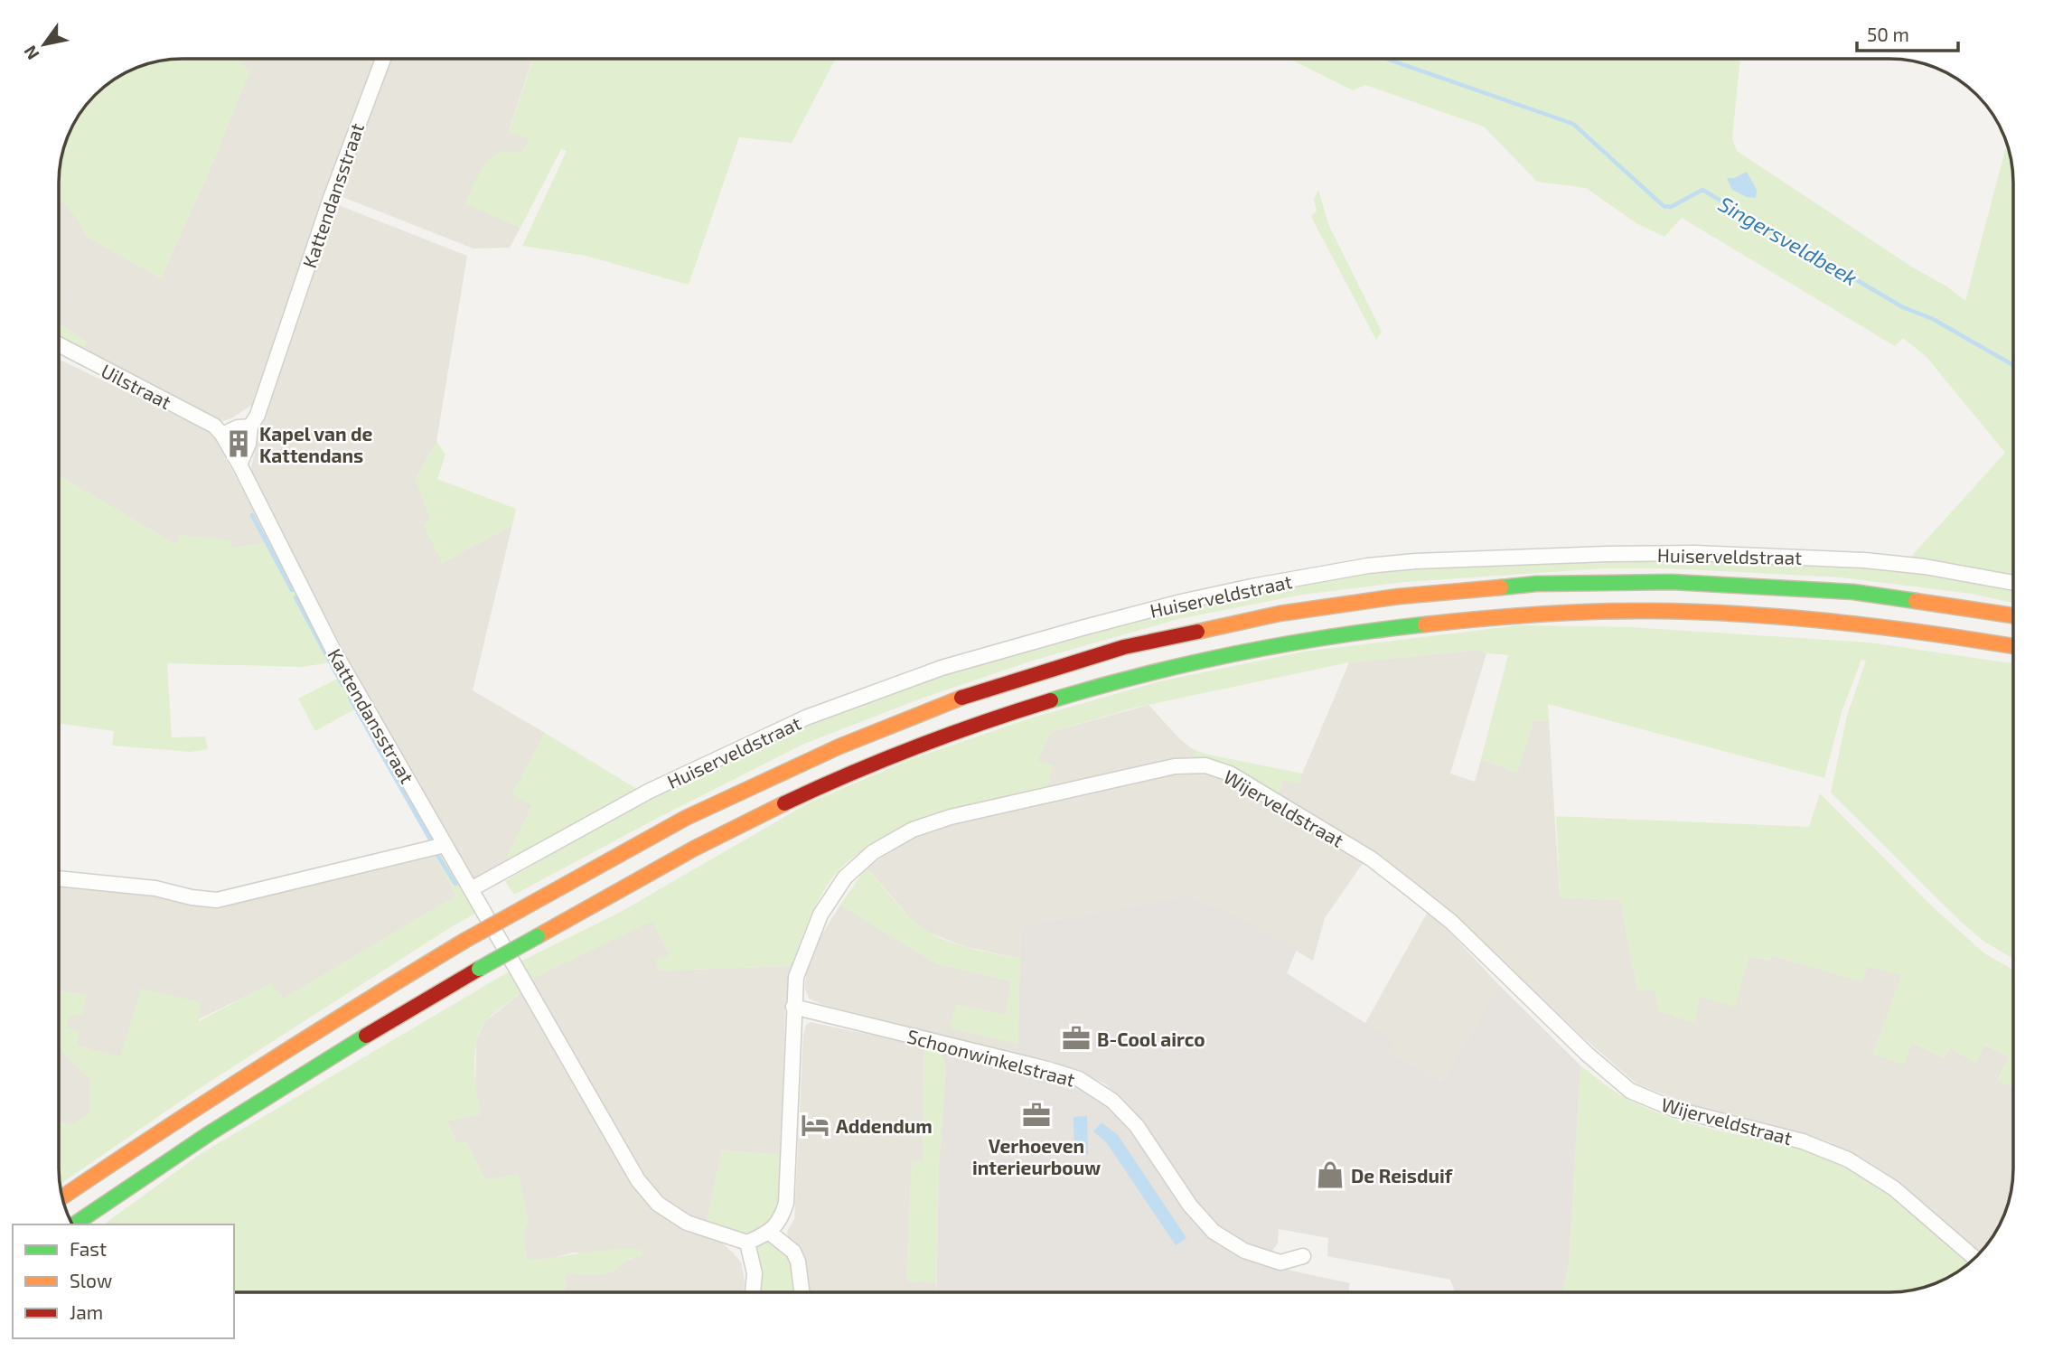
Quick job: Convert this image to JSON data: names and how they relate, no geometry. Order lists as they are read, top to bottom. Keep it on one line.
{"streets":{"street":["Kattendansstraat","Uilstraat","Huiserveldstraat","Wijerveldstraat","Schoonwinkelstraat"]},"crossings":[["Kattendansstraat","Uilstraat"],["Kattendansstraat","Huiserveldstraat"],["Wijerveldstraat","Schoonwinkelstraat"]],"water":["Singersveldbeek"],"places":{"building":["Kapel van de Kattendans"],"office":["B-Cool airco","Verhoeven interieurbouw"],"hotel":["Addendum"],"shop":["De Reisduif"]},"legend":["Fast","Slow","Jam"],"scale_bar":"50 m","north":"bottom left"}
